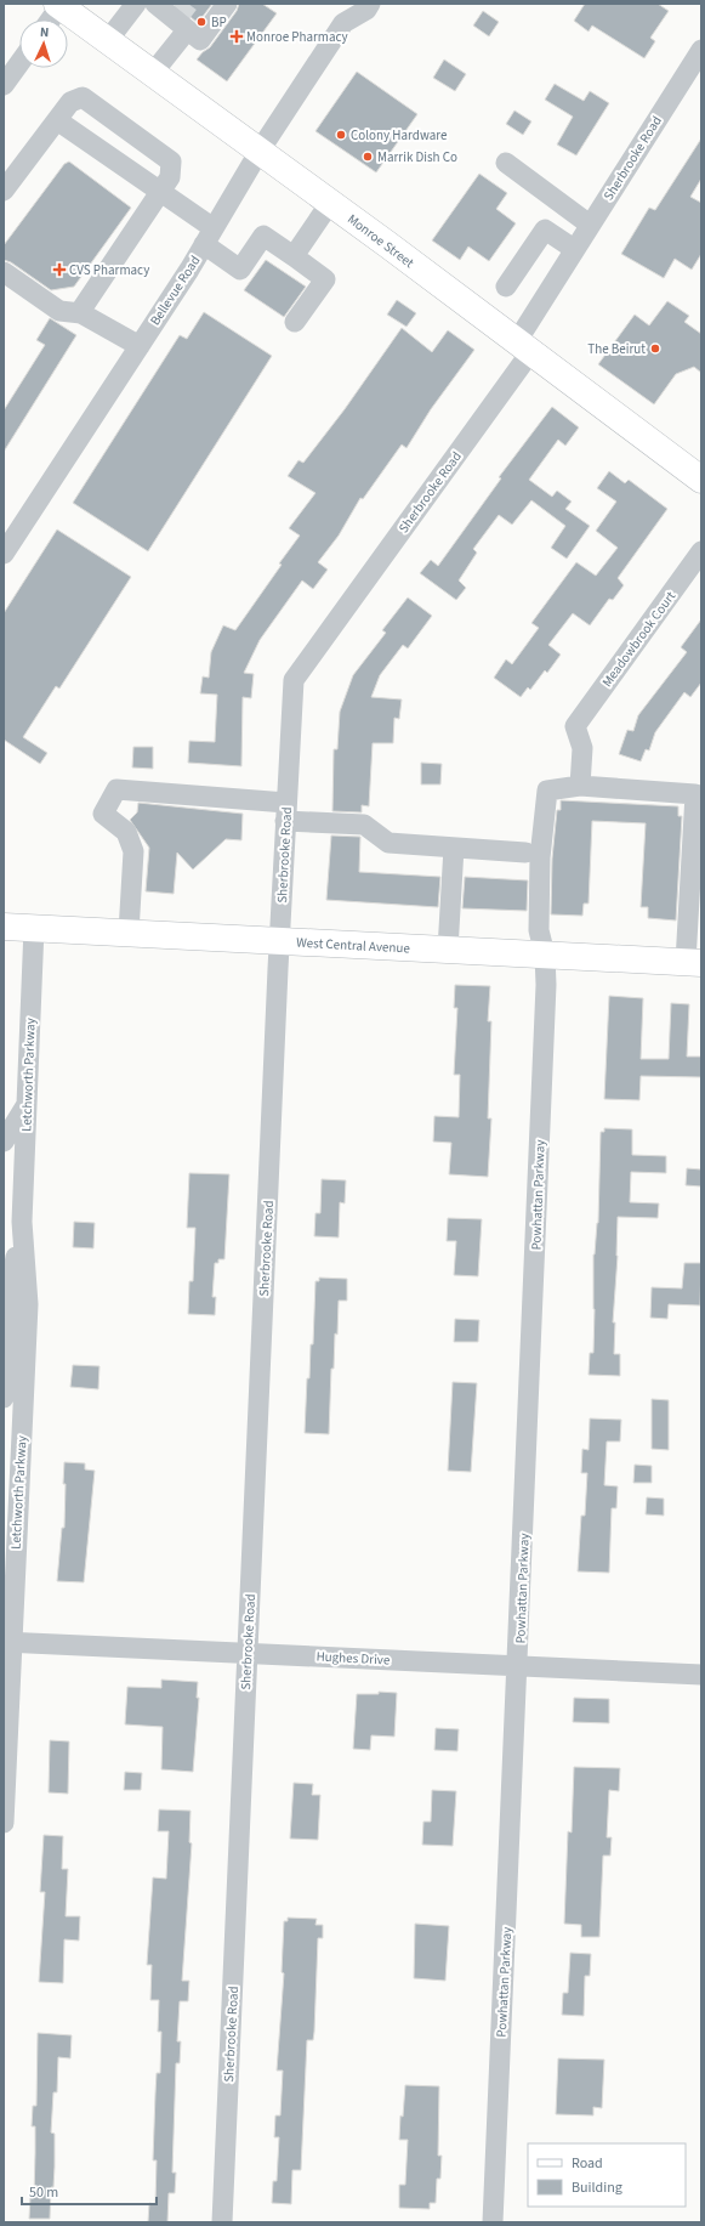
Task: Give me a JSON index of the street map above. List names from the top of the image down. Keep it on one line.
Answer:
{"streets":{"main road":["Monroe Street","West Central Avenue"],"street":["Sherbrooke Road","Bellevue Road","Meadowbrook Court","Letchworth Parkway","Powhattan Parkway","Hughes Drive"]},"crossings":[["Sherbrooke Road","Monroe Street"],["Sherbrooke Road","West Central Avenue"],["Sherbrooke Road","Hughes Drive"],["Monroe Street","Bellevue Road"],["Meadowbrook Court","Powhattan Parkway"],["West Central Avenue","Letchworth Parkway"],["West Central Avenue","Powhattan Parkway"],["Letchworth Parkway","Hughes Drive"],["Powhattan Parkway","Hughes Drive"]],"places":{"other":["BP","Colony Hardware","Marrik Dish Co","The Beirut"],"health":["Monroe Pharmacy","CVS Pharmacy"]},"legend":["Road","Building"],"scale_bar":"50 m","north":"top"}
